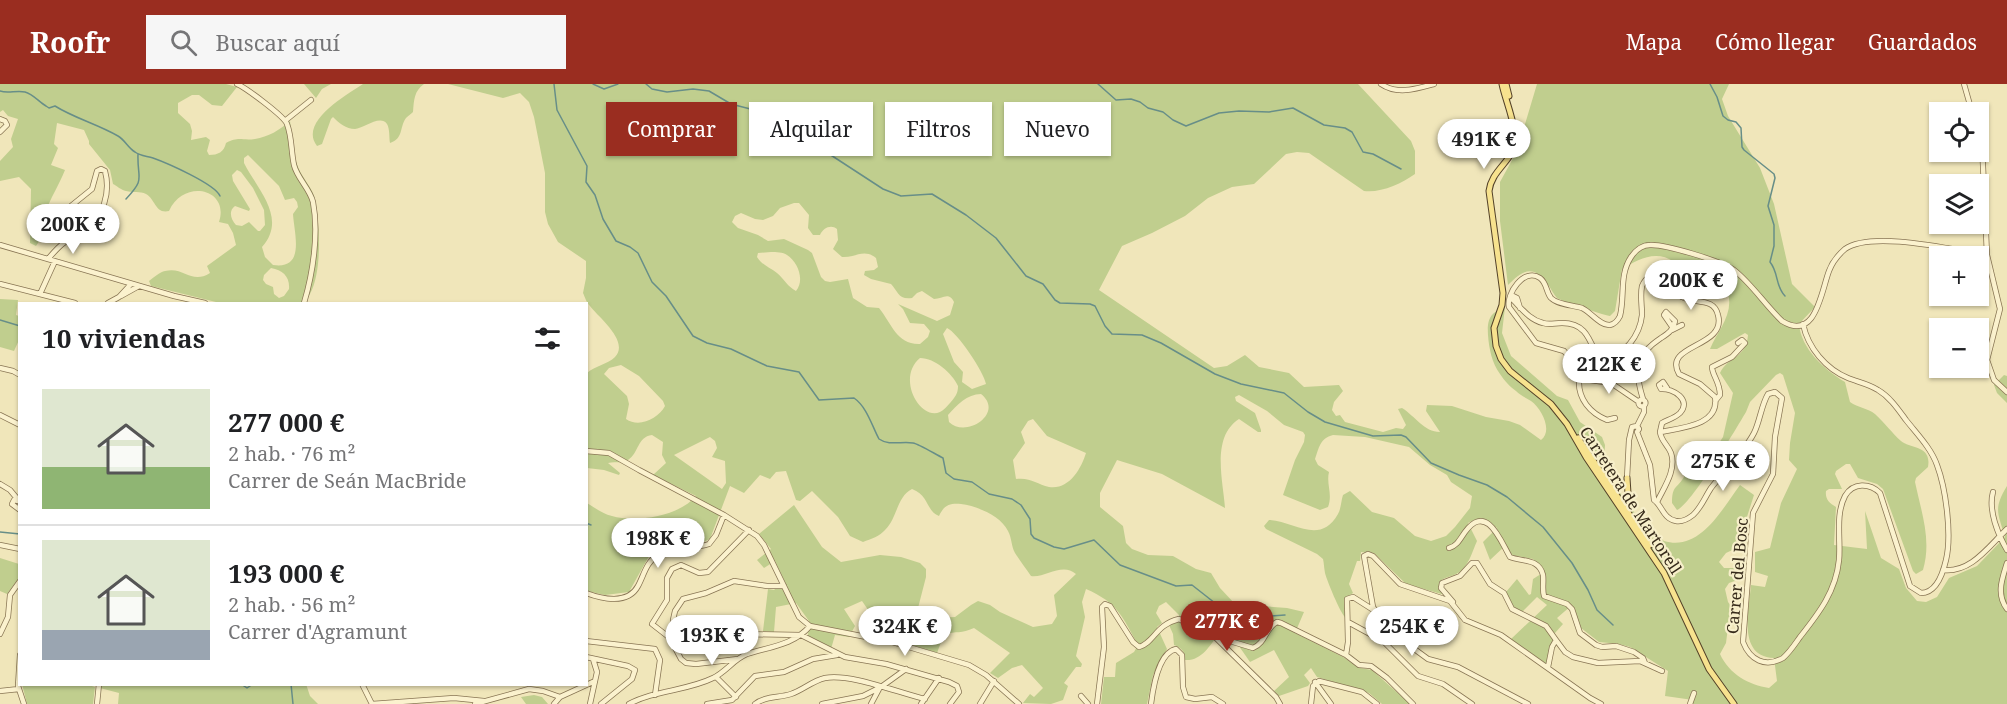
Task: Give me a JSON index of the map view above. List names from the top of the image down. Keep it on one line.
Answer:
{"streets":{"main road":["Carretera de Martorell"],"street":["Carrer del Bosc"]},"page":{"header":"Roofr","search":"Buscar aquí","nav":["Mapa","Cómo llegar","Guardados"],"map_buttons":["+","−"],"chip":["Comprar","Alquilar","Filtros","Nuevo"],"price":["491K €","200K €","200K €","212K €","275K €","198K €","277K €","324K €","254K €","193K €"],"heading":"10 viviendas","list":[{"name":"277 000 €","note":"2 hab. · 76 m² · Carrer de Seán MacBride"},{"name":"193 000 €","note":"2 hab. · 56 m² · Carrer d'Agramunt"}]}}
